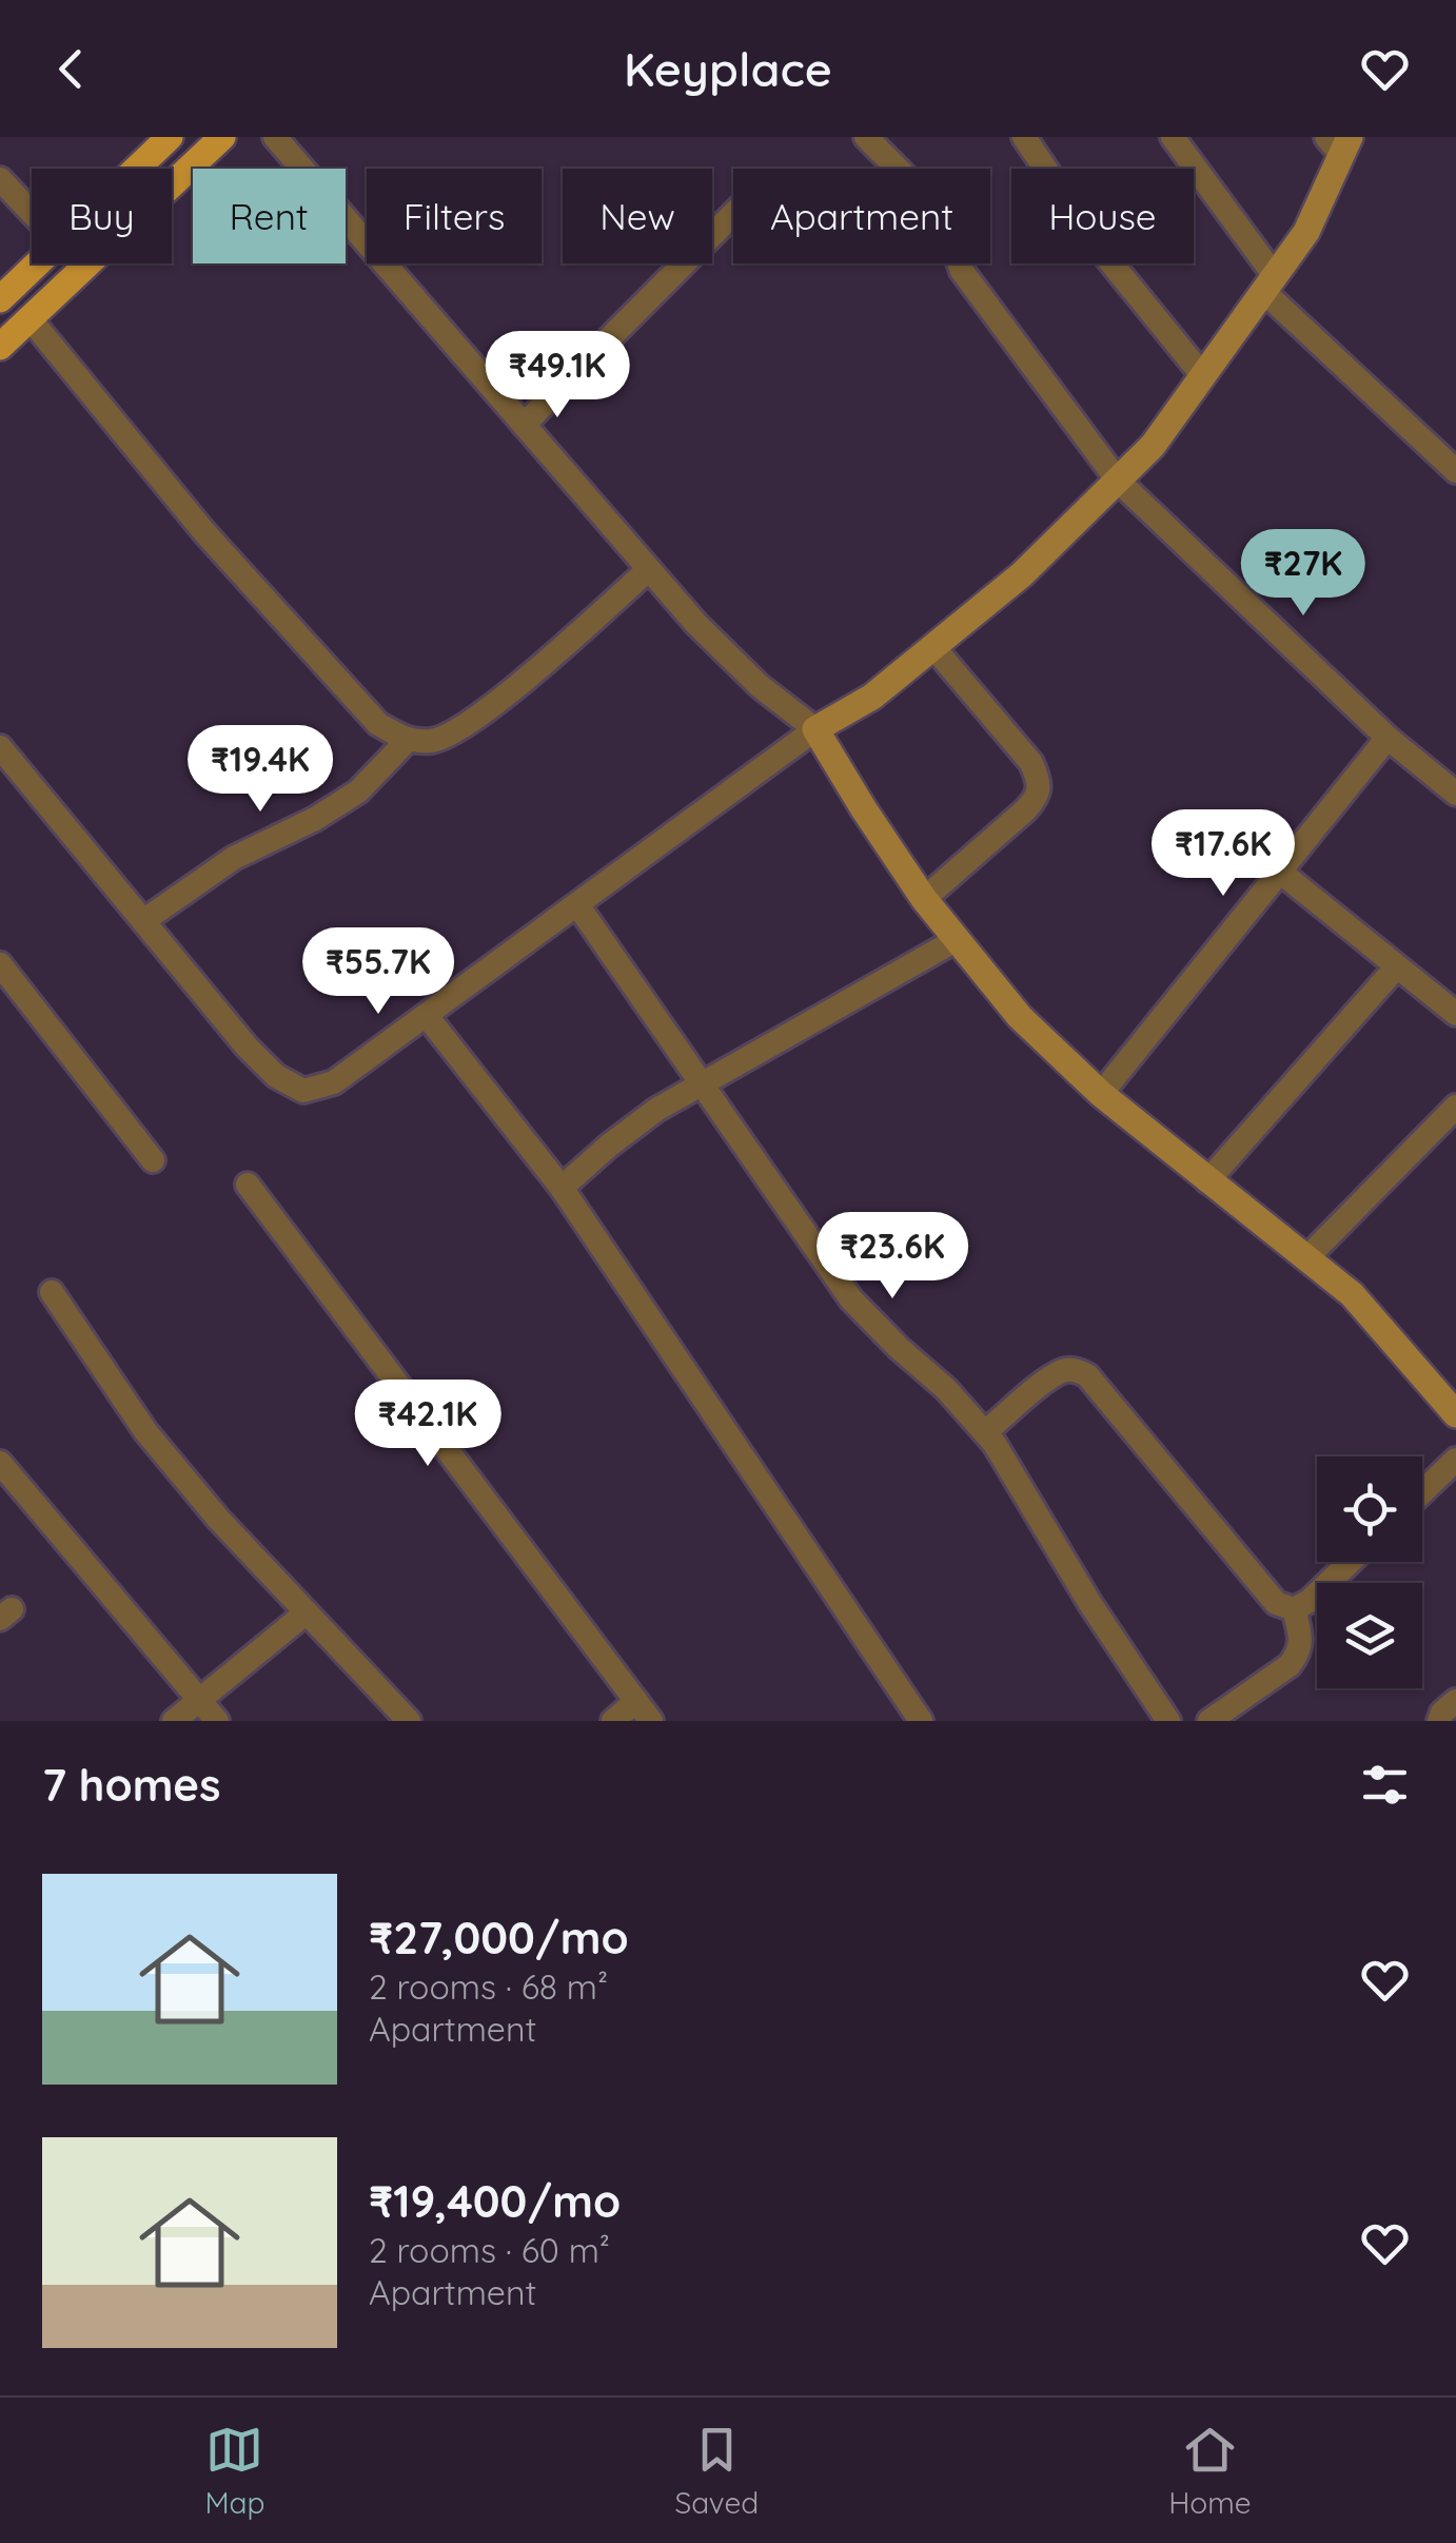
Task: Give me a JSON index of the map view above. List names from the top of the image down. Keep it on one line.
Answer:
{"page":{"header":"Keyplace","chip":["Buy","Rent","Filters","New","Apartment","House"],"price":["₹49.1K","₹27K","₹19.4K","₹17.6K","₹55.7K","₹23.6K","₹42.1K"],"heading":"7 homes","list":[{"name":"₹27,000/mo","note":"2 rooms · 68 m² · Apartment"},{"name":"₹19,400/mo","note":"2 rooms · 60 m² · Apartment"}],"tabs":["Map","Saved","Home"]}}
